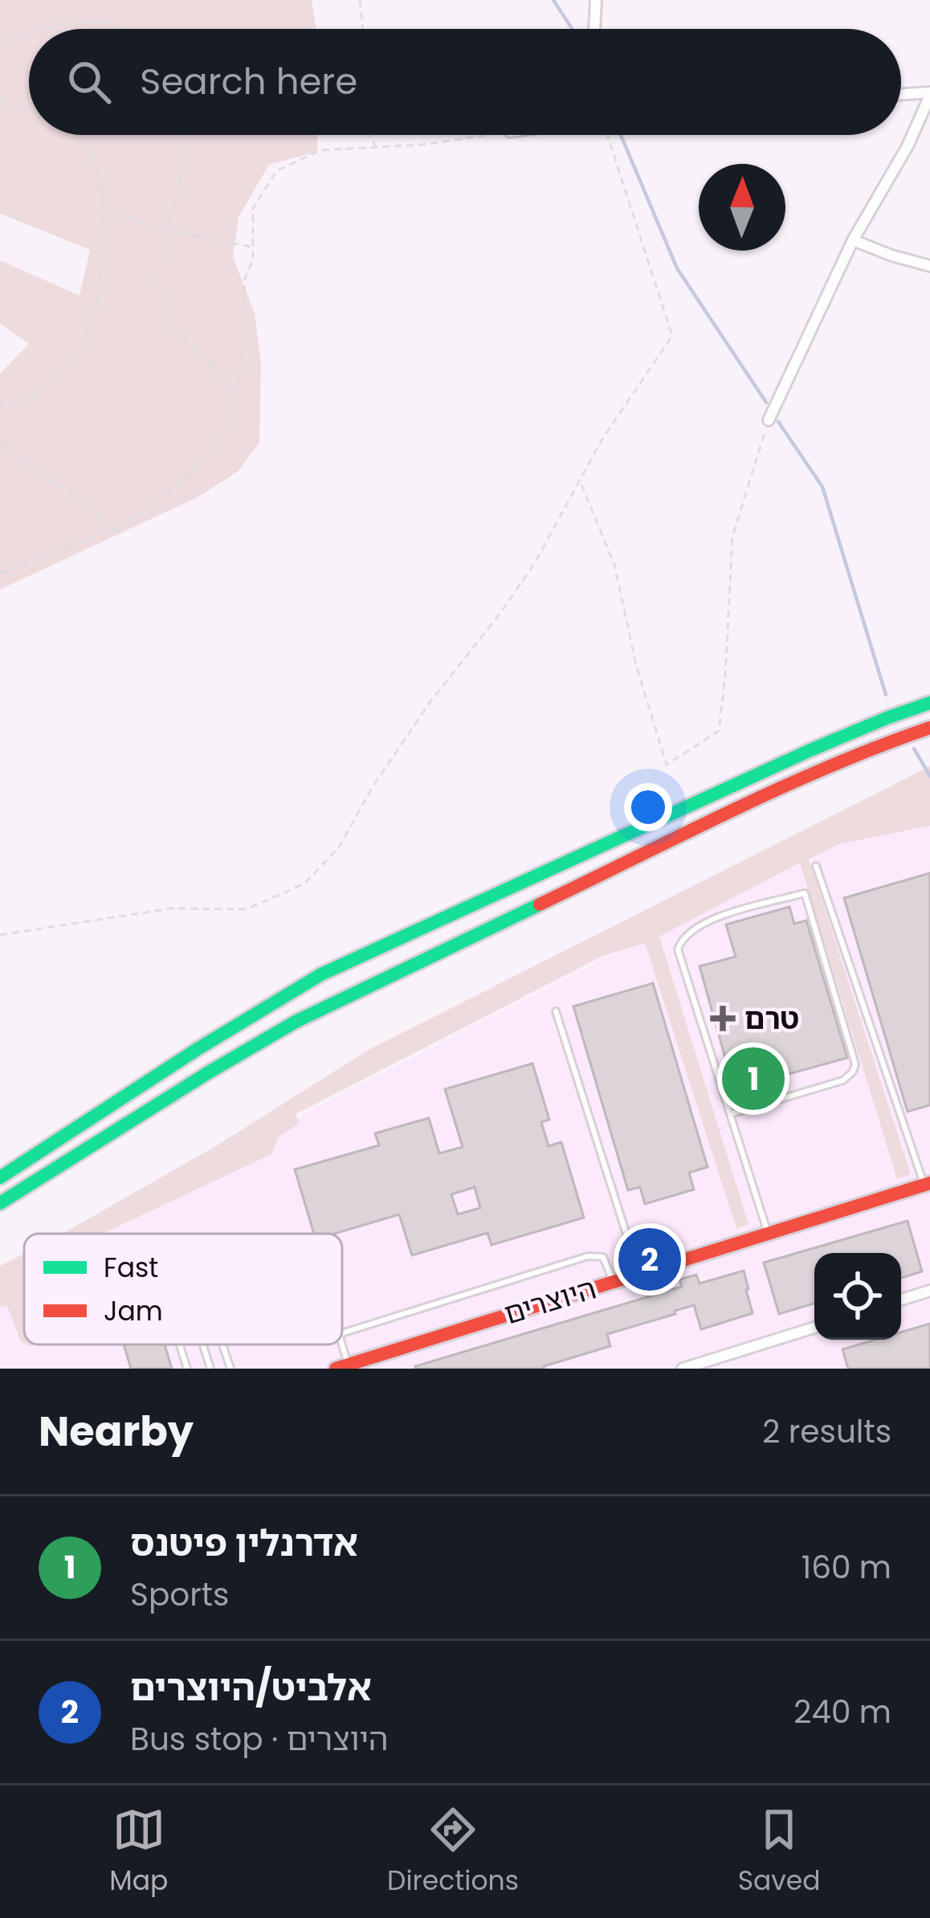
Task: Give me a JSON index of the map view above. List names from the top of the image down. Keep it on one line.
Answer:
{"streets":{"main road":["היוצרים"]},"places":{"health":["טרם"]},"legend":["Fast","Jam"],"north":"top","page":{"search":"Search here","pins":["1","2"],"heading":["Nearby","2 results"],"list":[{"mark":"1","name":"אדרנלין פיטנס","note":"Sports","value":"160 m"},{"mark":"2","name":"אלביט/היוצרים","note":"Bus stop · היוצרים","value":"240 m"}],"nav":["Map","Directions","Saved"]}}
